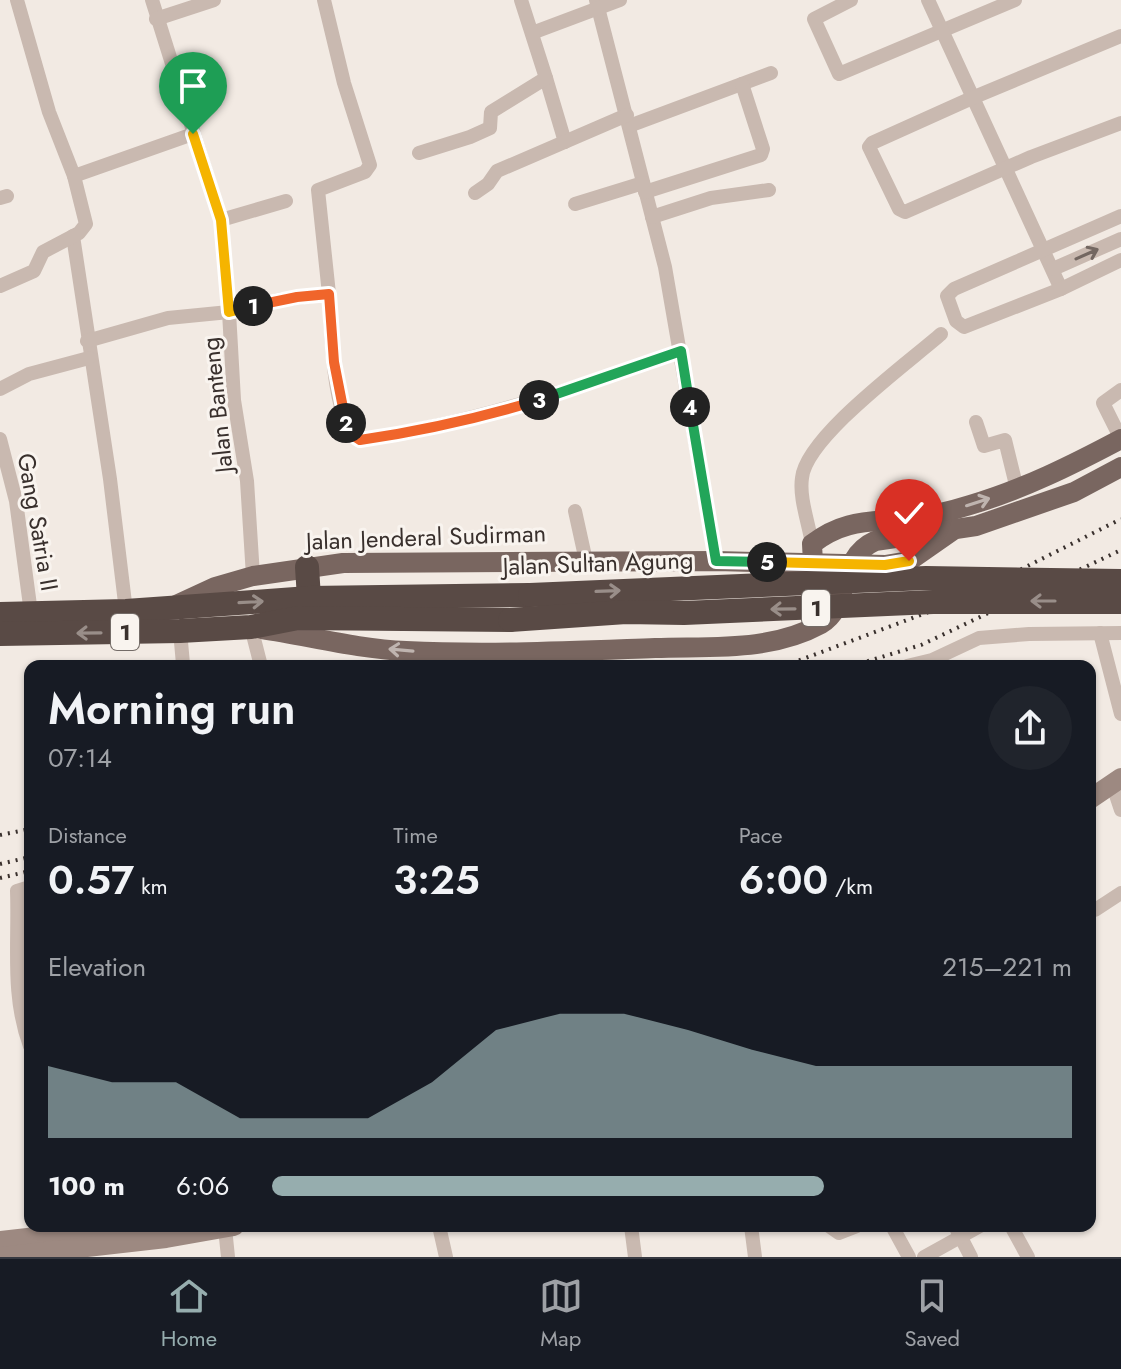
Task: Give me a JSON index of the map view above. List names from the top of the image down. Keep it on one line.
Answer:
{"streets":{"highway":["Jalan Jenderal Sudirman","Jalan Sultan Agung","1"],"street":["Jalan Banteng","Gang Satria II"]},"crossings":[["Jalan Banteng","Jalan Jenderal Sudirman"],["Gang Satria II","Jalan Jenderal Sudirman"],["Jalan Jenderal Sudirman","Jalan Sultan Agung"],["Jalan Sultan Agung","1"]],"page":{"pins":["1","3","4","2","5"],"heading":["Morning run","07:14"],"stats":[["Distance","0.57 km"],["Time","3:25"],["Pace","6:00 /km"]],"chart":["Elevation","215–221 m"],"list":[{"name":"100 m","note":"6:06"}],"tabs":["Home","Map","Saved"]}}
